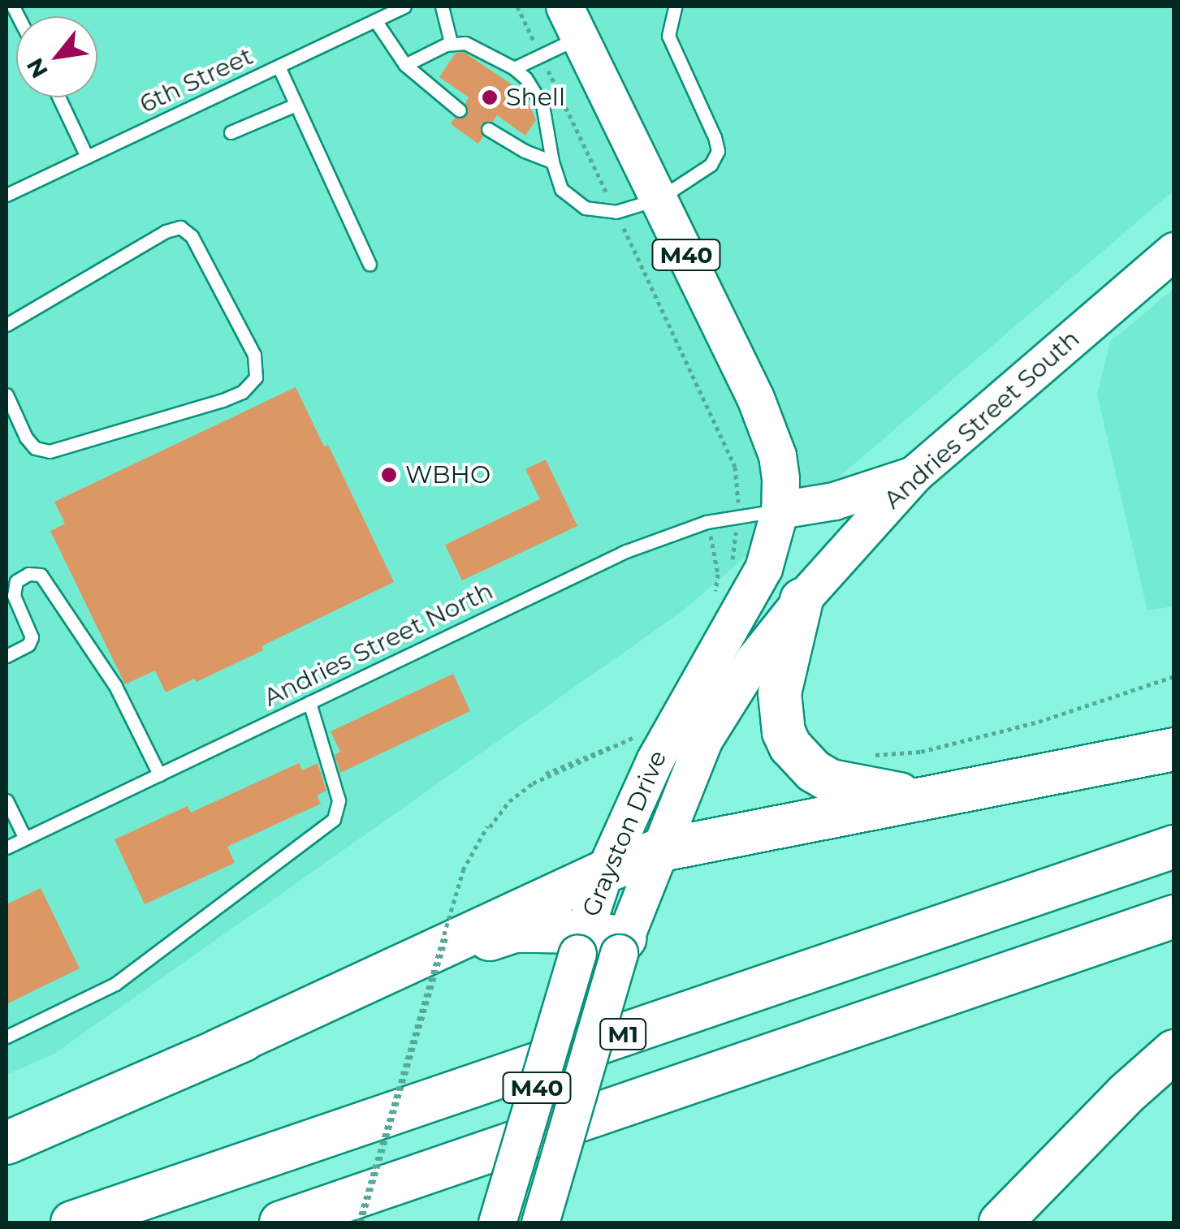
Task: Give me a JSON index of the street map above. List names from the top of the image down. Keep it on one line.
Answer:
{"streets":{"highway":["M1"],"main road":["M40","Andries Street South","Grayston Drive"],"lane":["6th Street","Andries Street North"]},"crossings":[["M40","Andries Street North"],["M40","Grayston Drive"],["Andries Street South","Grayston Drive"],["Andries Street North","Grayston Drive"]],"places":["Shell","WBHO"],"north":"bottom left"}
